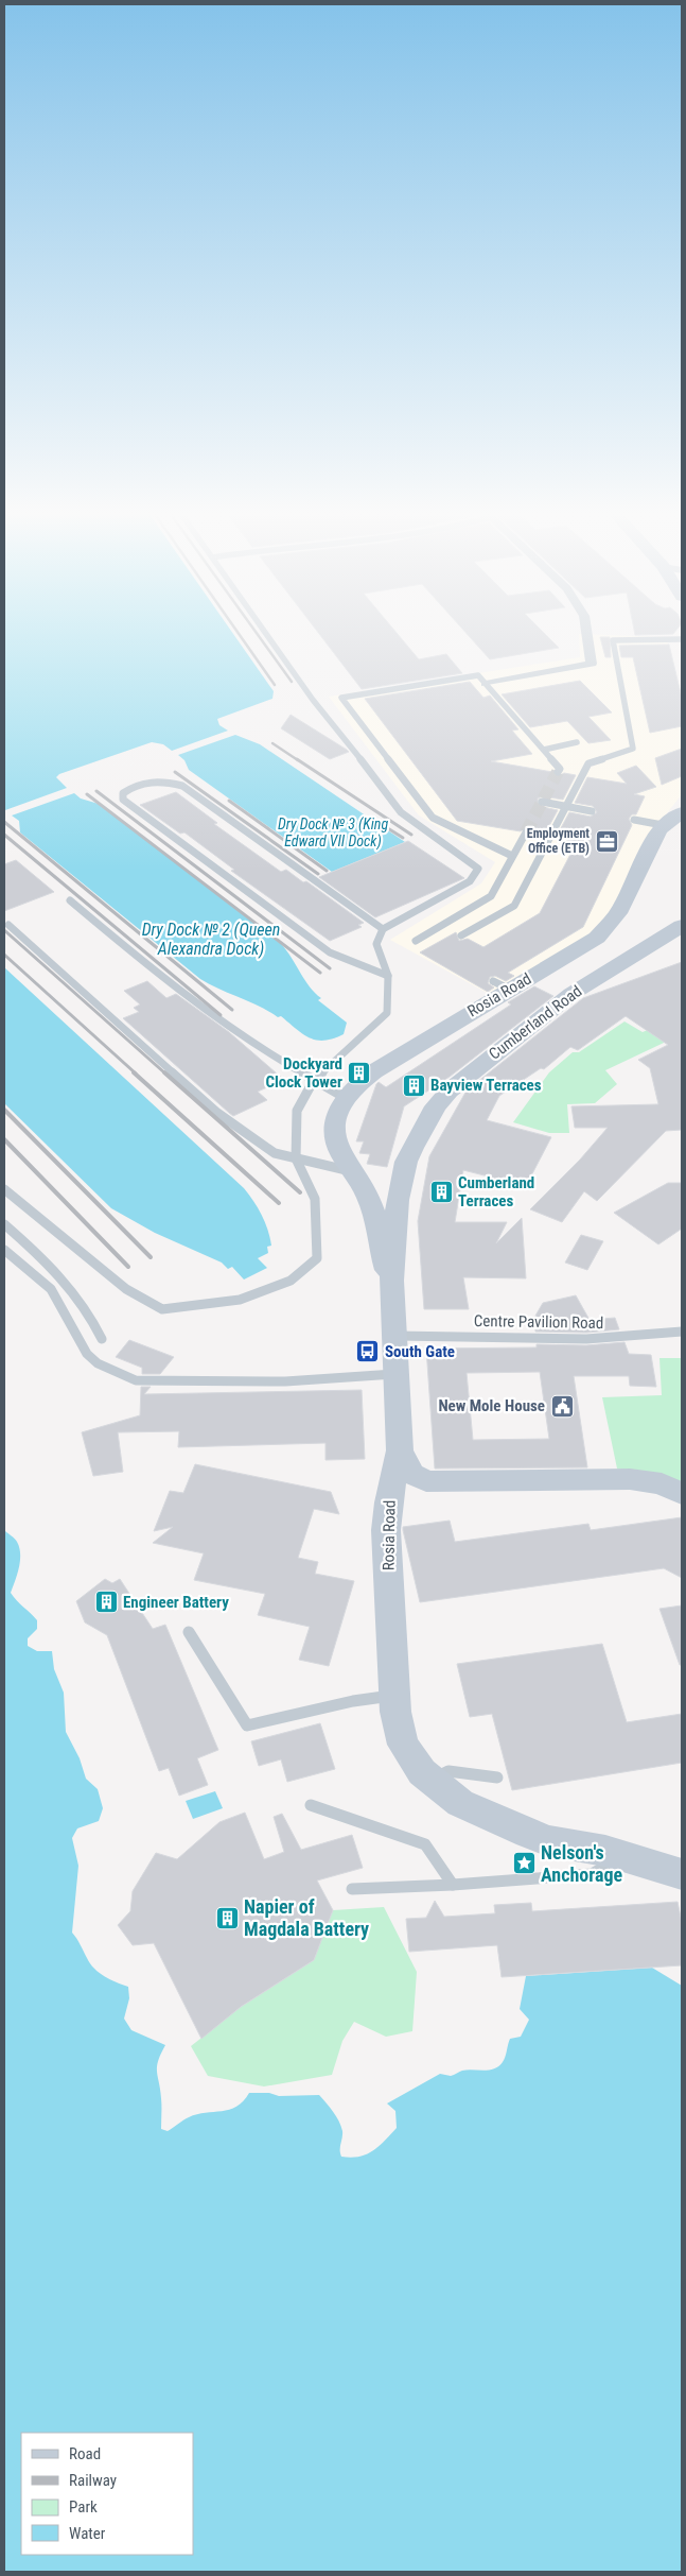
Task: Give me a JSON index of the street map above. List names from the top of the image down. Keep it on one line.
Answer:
{"streets":{"main road":["Rosia Road","Cumberland Road"],"lane":["Centre Pavilion Road"]},"crossings":[["Rosia Road","Cumberland Road"],["Rosia Road","Centre Pavilion Road"]],"water":["Dry Dock № 3 (King Edward VII Dock)","Dry Dock № 2 (Queen Alexandra Dock)"],"places":{"office":["Employment Office (ETB)"],"building":["Dockyard Clock Tower","Bayview Terraces","Cumberland Terraces","Engineer Battery","Napier of Magdala Battery"],"bus stop":["South Gate"],"public building":["New Mole House"],"place":["Nelson's Anchorage"]},"legend":["Road","Railway","Park","Water"]}
